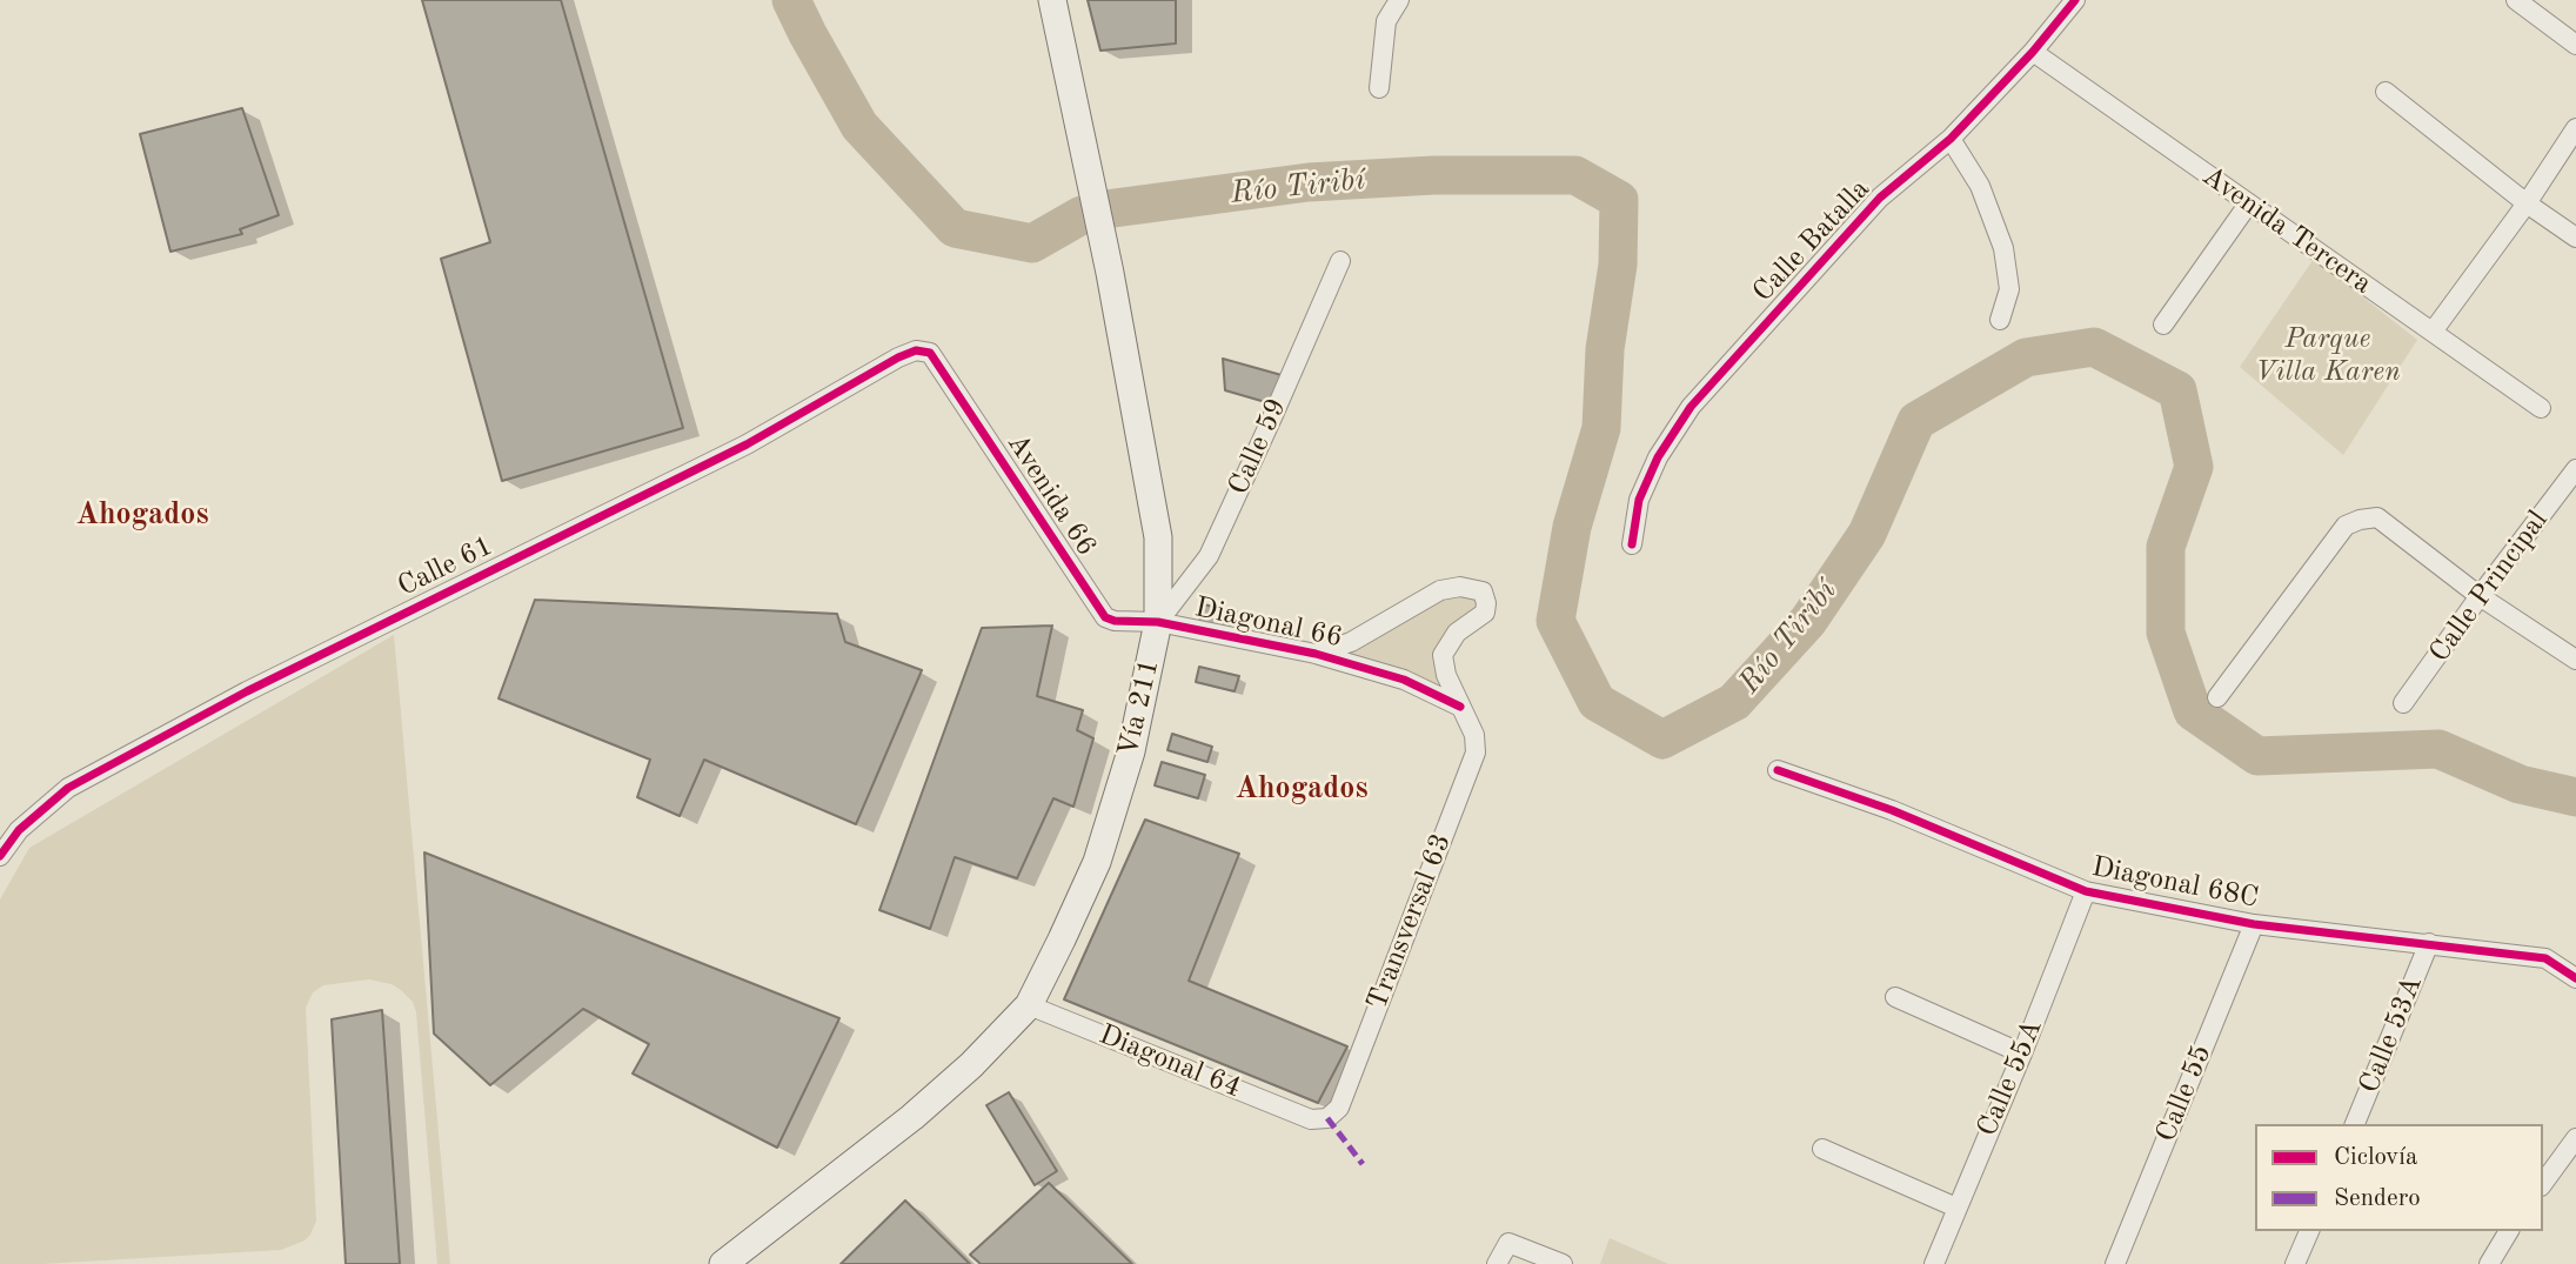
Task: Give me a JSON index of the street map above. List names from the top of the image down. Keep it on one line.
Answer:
{"streets":{"main road":["Vía 211"],"street":["Avenida Tercera","Calle Batalla","Calle 59","Avenida 66","Calle 61","Calle Principal","Diagonal 66","Diagonal 68C","Transversal 63","Calle 53A","Diagonal 64","Calle 55A","Calle 55"]},"crossings":[["Avenida Tercera","Calle Batalla"],["Calle 59","Avenida 66"],["Calle 59","Diagonal 66"],["Calle 59","Vía 211"],["Avenida 66","Calle 61"],["Avenida 66","Diagonal 66"],["Avenida 66","Vía 211"],["Diagonal 66","Vía 211"],["Diagonal 66","Transversal 63"],["Vía 211","Diagonal 64"],["Diagonal 68C","Calle 53A"],["Diagonal 68C","Calle 55A"],["Diagonal 68C","Calle 55"],["Transversal 63","Diagonal 64"]],"districts":["Ahogados","Ahogados"],"water":["Río Tiribí"],"parks":["Parque Villa Karen"],"legend":["Ciclovía","Sendero"]}
